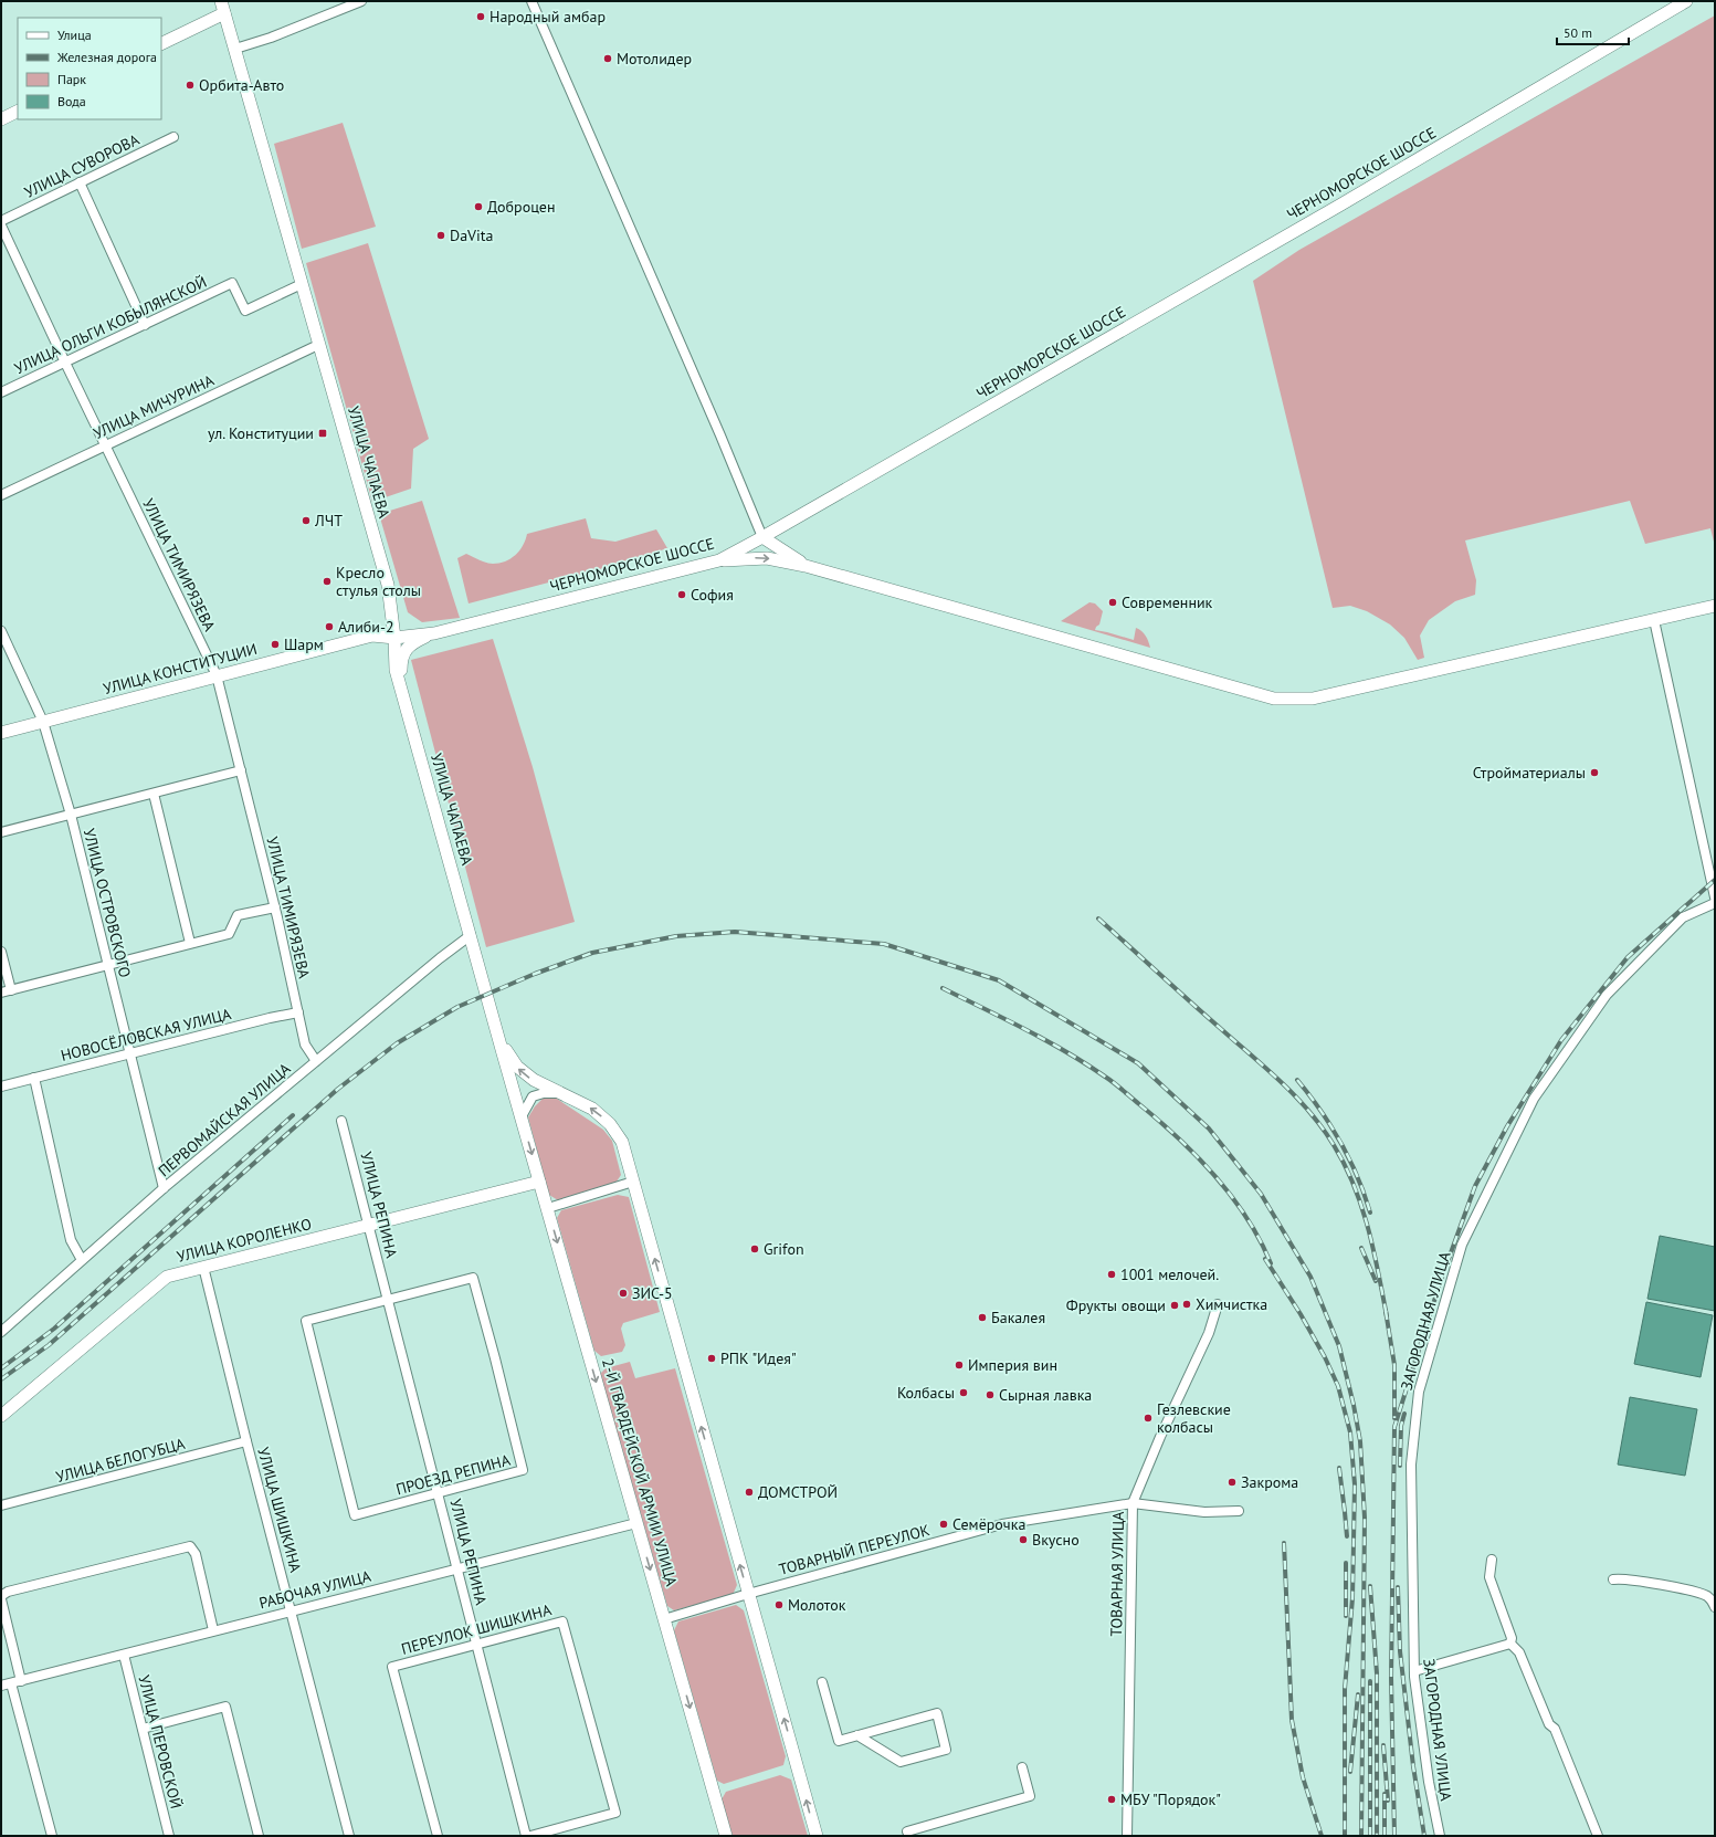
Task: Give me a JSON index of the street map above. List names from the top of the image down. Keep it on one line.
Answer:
{"streets":{"main road":["ЧЕРНОМОРСКОЕ ШОССЕ","УЛИЦА ЧАПАЕВА","УЛИЦА КОНСТИТУЦИИ","УЛИЦА КОРОЛЕНКО","2-Й ГВАРДЕЙСКОЙ АРМИИ УЛИЦА"],"street":["УЛИЦА СУВОРОВА","УЛИЦА ОЛЬГИ КОБЫЛЯНСКОЙ","УЛИЦА МИЧУРИНА","УЛИЦА ТИМИРЯЗЕВА","УЛИЦА ОСТРОВСКОГО","НОВОСЁЛОВСКАЯ УЛИЦА","ПЕРВОМАЙСКАЯ УЛИЦА","УЛИЦА РЕПИНА","ЗАГОРОДНАЯ УЛИЦА","УЛИЦА БЕЛОГУБЦА","ПРОЕЗД РЕПИНА","УЛИЦА ШИШКИНА","ТОВАРНЫЙ ПЕРЕУЛОК","ТОВАРНАЯ УЛИЦА","РАБОЧАЯ УЛИЦА","ПЕРЕУЛОК ШИШКИНА","УЛИЦА ПЕРОВСКОЙ"]},"crossings":[["ЧЕРНОМОРСКОЕ ШОССЕ","УЛИЦА ЧАПАЕВА"],["ЧЕРНОМОРСКОЕ ШОССЕ","УЛИЦА КОНСТИТУЦИИ"],["УЛИЦА ОЛЬГИ КОБЫЛЯНСКОЙ","УЛИЦА ЧАПАЕВА"],["УЛИЦА ОЛЬГИ КОБЫЛЯНСКОЙ","УЛИЦА ТИМИРЯЗЕВА"],["УЛИЦА МИЧУРИНА","УЛИЦА ЧАПАЕВА"],["УЛИЦА МИЧУРИНА","УЛИЦА ТИМИРЯЗЕВА"],["УЛИЦА ЧАПАЕВА","УЛИЦА КОНСТИТУЦИИ"],["УЛИЦА ЧАПАЕВА","ПЕРВОМАЙСКАЯ УЛИЦА"],["УЛИЦА ЧАПАЕВА","2-Й ГВАРДЕЙСКОЙ АРМИИ УЛИЦА"],["УЛИЦА ТИМИРЯЗЕВА","УЛИЦА КОНСТИТУЦИИ"],["УЛИЦА ТИМИРЯЗЕВА","НОВОСЁЛОВСКАЯ УЛИЦА"],["УЛИЦА ТИМИРЯЗЕВА","ПЕРВОМАЙСКАЯ УЛИЦА"],["УЛИЦА КОНСТИТУЦИИ","УЛИЦА ОСТРОВСКОГО"],["УЛИЦА ОСТРОВСКОГО","НОВОСЁЛОВСКАЯ УЛИЦА"],["УЛИЦА ОСТРОВСКОГО","ПЕРВОМАЙСКАЯ УЛИЦА"],["УЛИЦА РЕПИНА","УЛИЦА КОРОЛЕНКО"],["УЛИЦА РЕПИНА","ПРОЕЗД РЕПИНА"],["УЛИЦА РЕПИНА","РАБОЧАЯ УЛИЦА"],["УЛИЦА РЕПИНА","ПЕРЕУЛОК ШИШКИНА"],["УЛИЦА КОРОЛЕНКО","2-Й ГВАРДЕЙСКОЙ АРМИИ УЛИЦА"],["УЛИЦА КОРОЛЕНКО","УЛИЦА ШИШКИНА"],["УЛИЦА БЕЛОГУБЦА","УЛИЦА ШИШКИНА"],["2-Й ГВАРДЕЙСКОЙ АРМИИ УЛИЦА","ТОВАРНЫЙ ПЕРЕУЛОК"],["2-Й ГВАРДЕЙСКОЙ АРМИИ УЛИЦА","РАБОЧАЯ УЛИЦА"],["УЛИЦА ШИШКИНА","РАБОЧАЯ УЛИЦА"],["ТОВАРНЫЙ ПЕРЕУЛОК","ТОВАРНАЯ УЛИЦА"],["РАБОЧАЯ УЛИЦА","УЛИЦА ПЕРОВСКОЙ"]],"places":{"other":["Народный амбар","Мотолидер","Орбита-Авто","Доброцен","DaVita","ЛЧТ","Кресло стулья столы","София","Современник","Алиби-2","Шарм","Стройматериалы","Grifon","1001 мелочей.","ЗИС-5","Химчистка","Фрукты овощи","Бакалея","РПК \"Идея\"","Империя вин","Колбасы","Сырная лавка","Гезлевские колбасы","Закрома","ДОМСТРОЙ","Семёрочка","Вкусно","Молоток","МБУ \"Порядок\""],"transit":["ул. Конституции"]},"legend":["Улица","Железная дорога","Парк","Вода"],"scale_bar":"50 m"}
